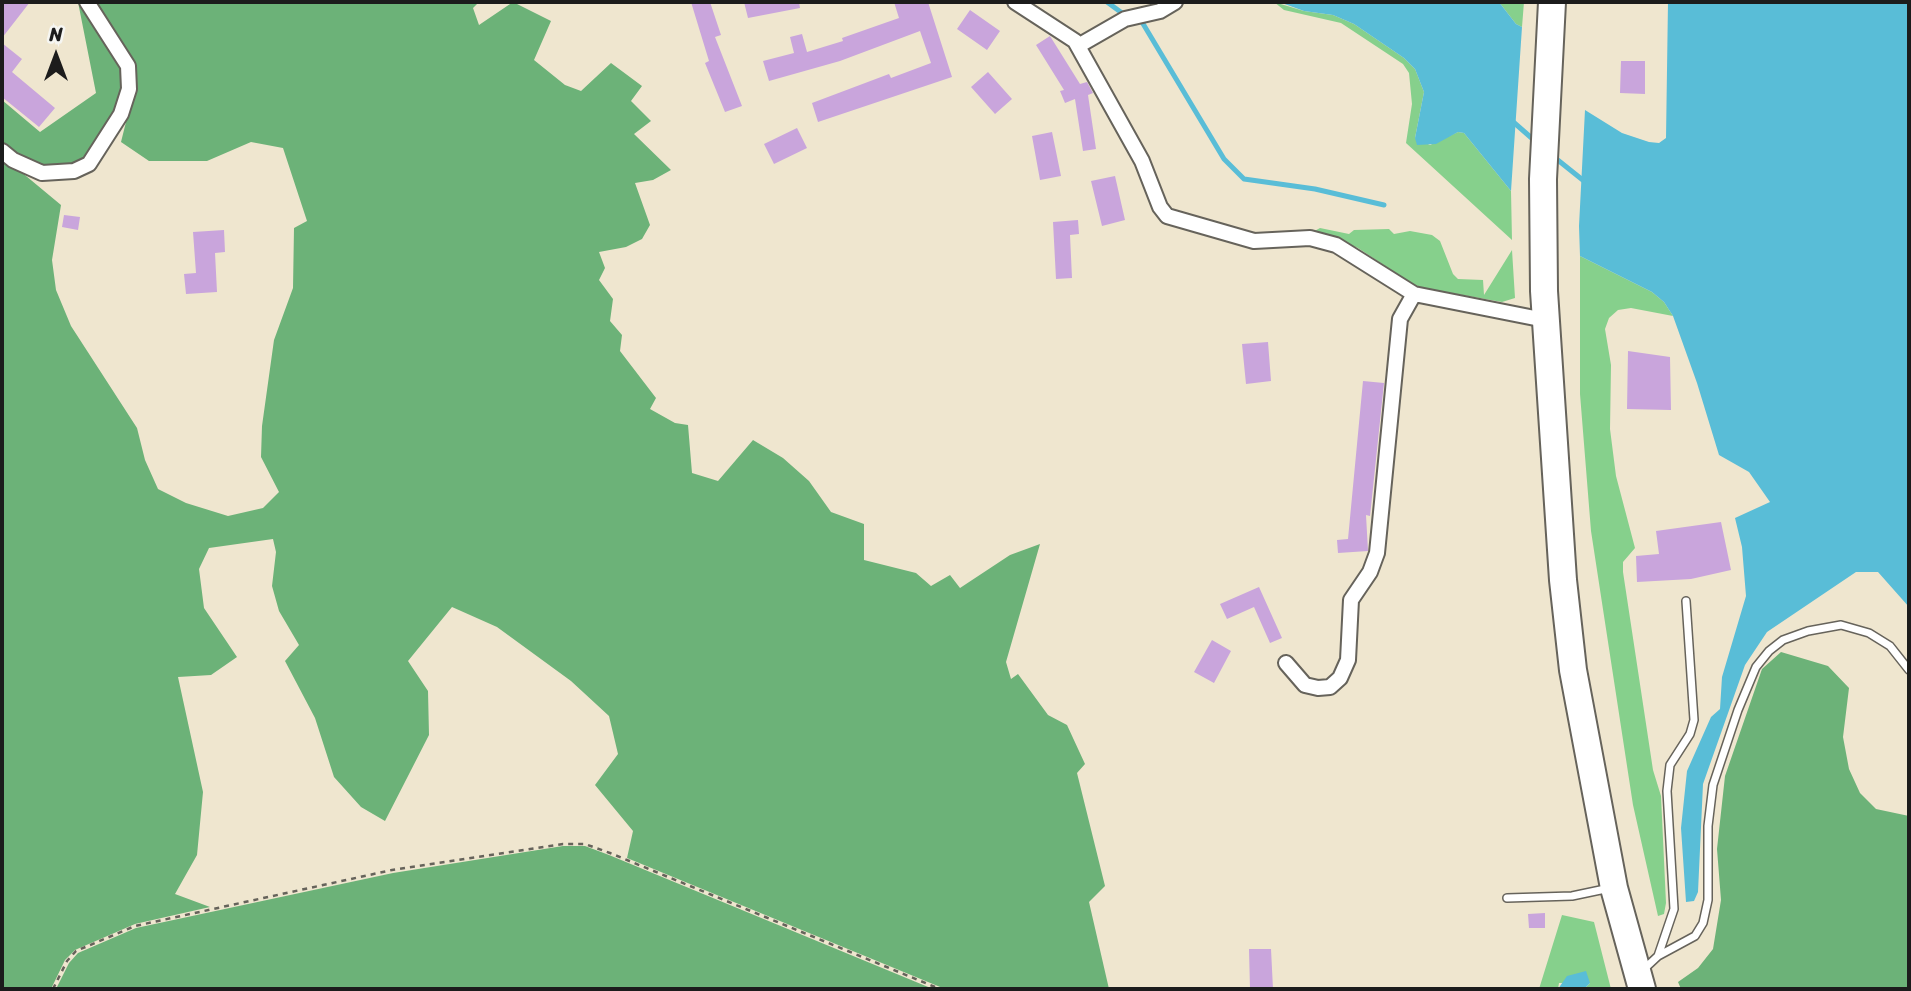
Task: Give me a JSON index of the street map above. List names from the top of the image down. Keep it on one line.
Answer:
{"north":"top"}
